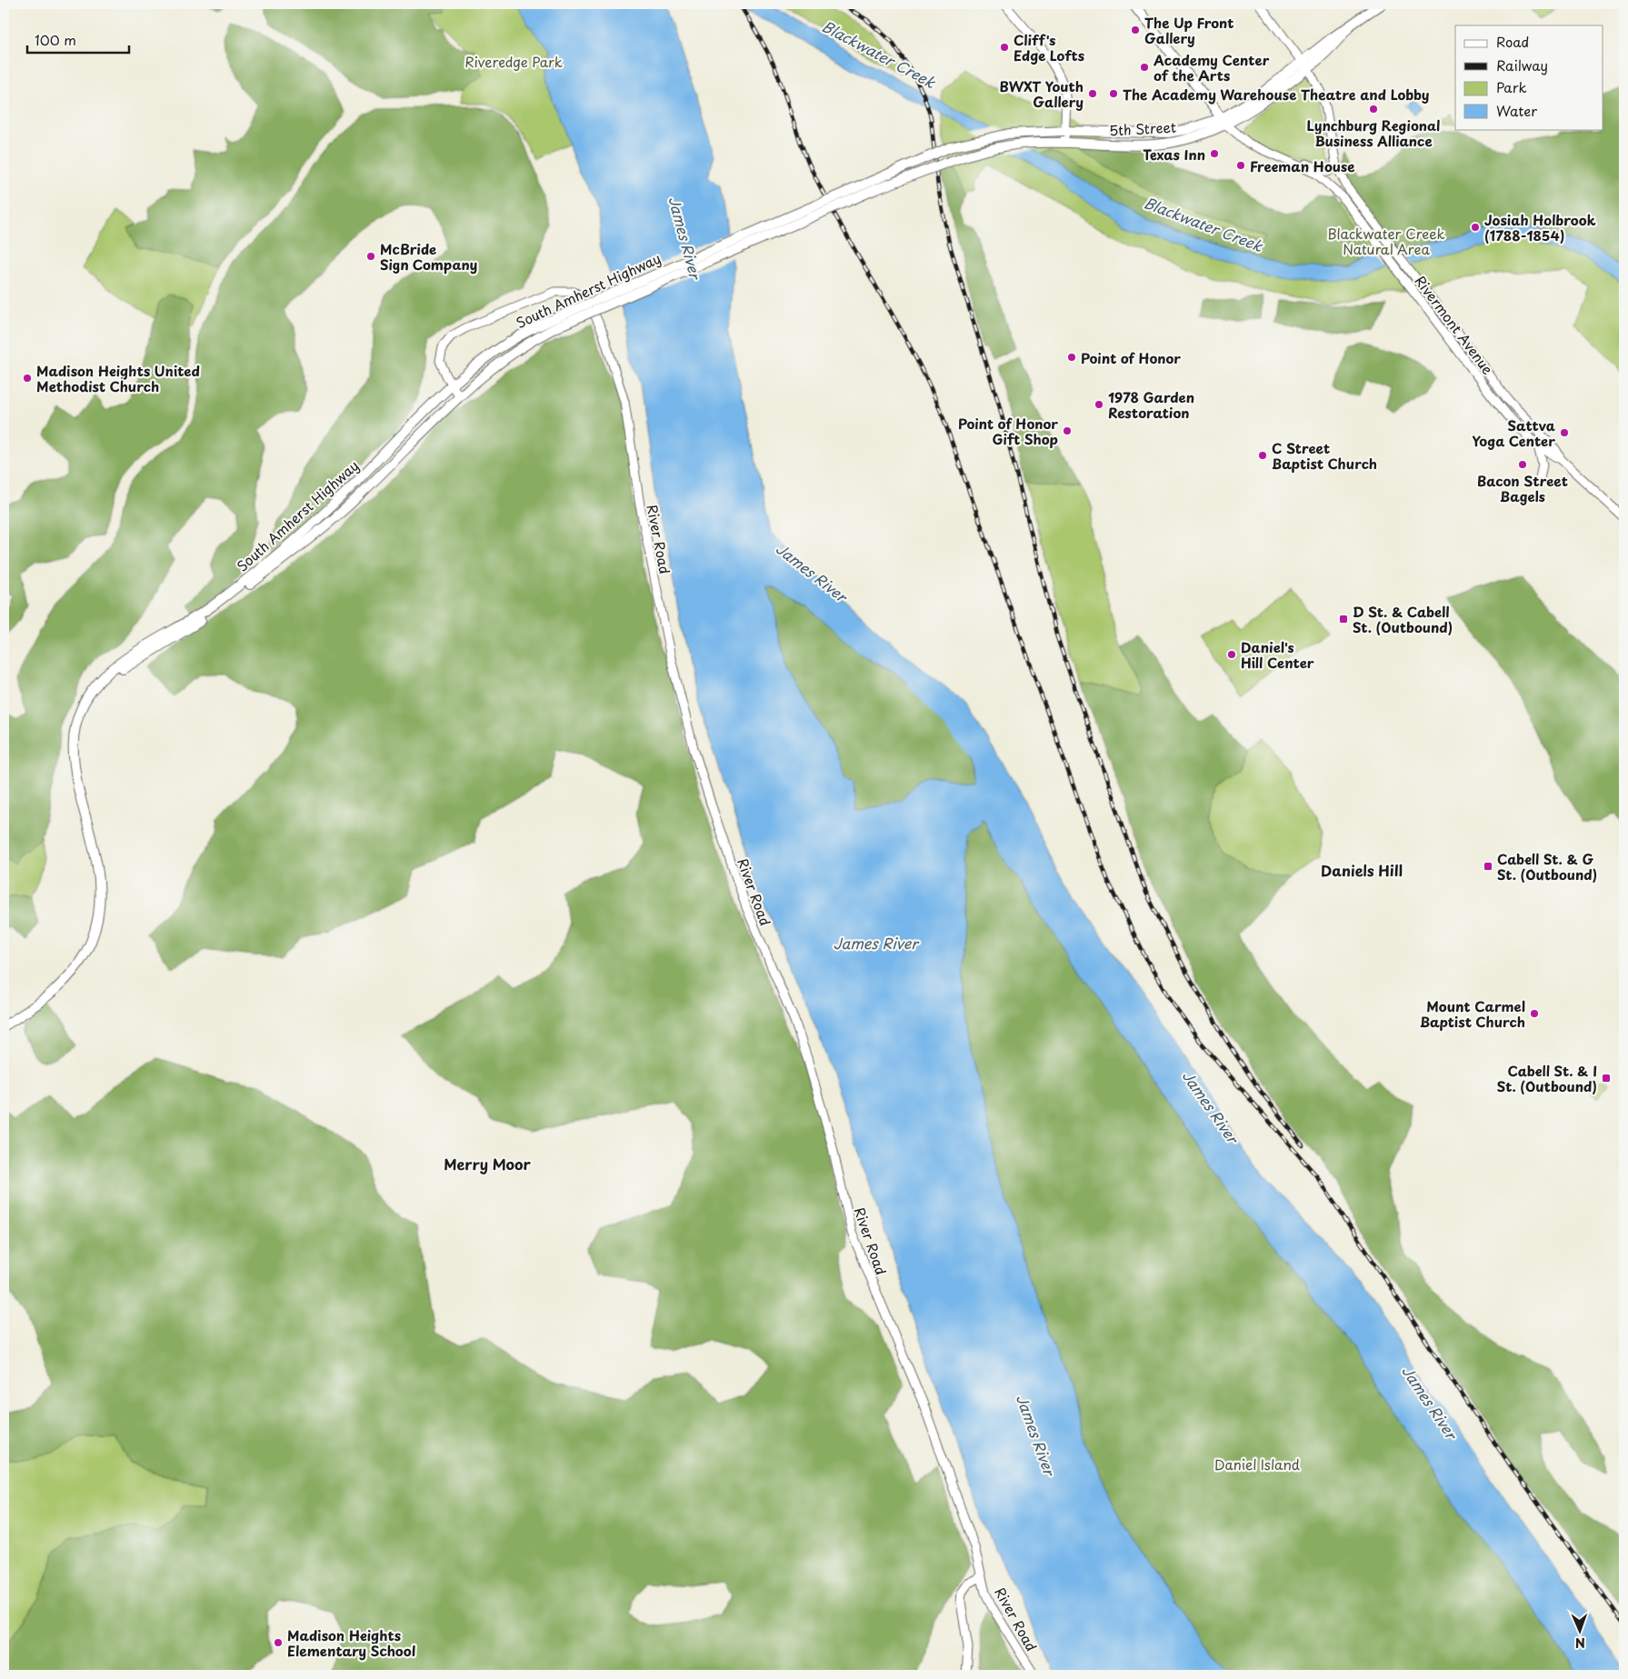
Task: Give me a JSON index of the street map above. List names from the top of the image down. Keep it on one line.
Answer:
{"streets":{"main road":["5th Street","South Amherst Highway"],"street":["Rivermont Avenue","River Road"]},"crossings":[["5th Street","South Amherst Highway"],["5th Street","Rivermont Avenue"],["South Amherst Highway","River Road"]],"districts":["Daniels Hill","Merry Moor"],"water":["Blackwater Creek","James River"],"parks":["Riveredge Park","Blackwater Creek Natural Area","Daniel Island"],"places":{"other":["The Up Front Gallery","Cliff's Edge Lofts","Academy Center of the Arts","BWXT Youth Gallery","The Academy Warehouse Theatre and Lobby","Lynchburg Regional Business Alliance","Texas Inn","Freeman House","Josiah Holbrook (1788-1854)","McBride Sign Company","Point of Honor","Madison Heights United Methodist Church","1978 Garden Restoration","Point of Honor Gift Shop","Sattva Yoga Center","C Street Baptist Church","Bacon Street Bagels","Daniel's Hill Center","Mount Carmel Baptist Church","Madison Heights Elementary School"],"transit":["D St. & Cabell St. (Outbound)","Cabell St. & G St. (Outbound)","Cabell St. & I St. (Outbound)"]},"legend":["Road","Railway","Park","Water"],"scale_bar":"100 m","north":"bottom"}
